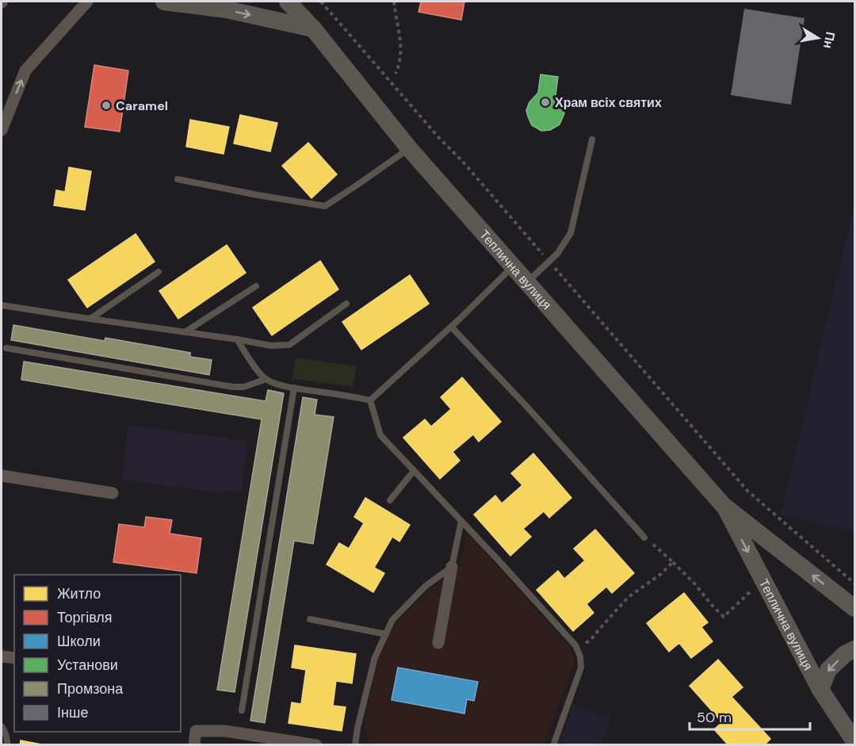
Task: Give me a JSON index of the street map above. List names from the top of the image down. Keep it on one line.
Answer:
{"streets":{"main road":["Теплична вулиця"]},"places":["Храм всіх святих","Caramel"],"legend":["Житло","Торгівля","Школи","Установи","Промзона","Інше"],"scale_bar":"50 m","north":"right"}
